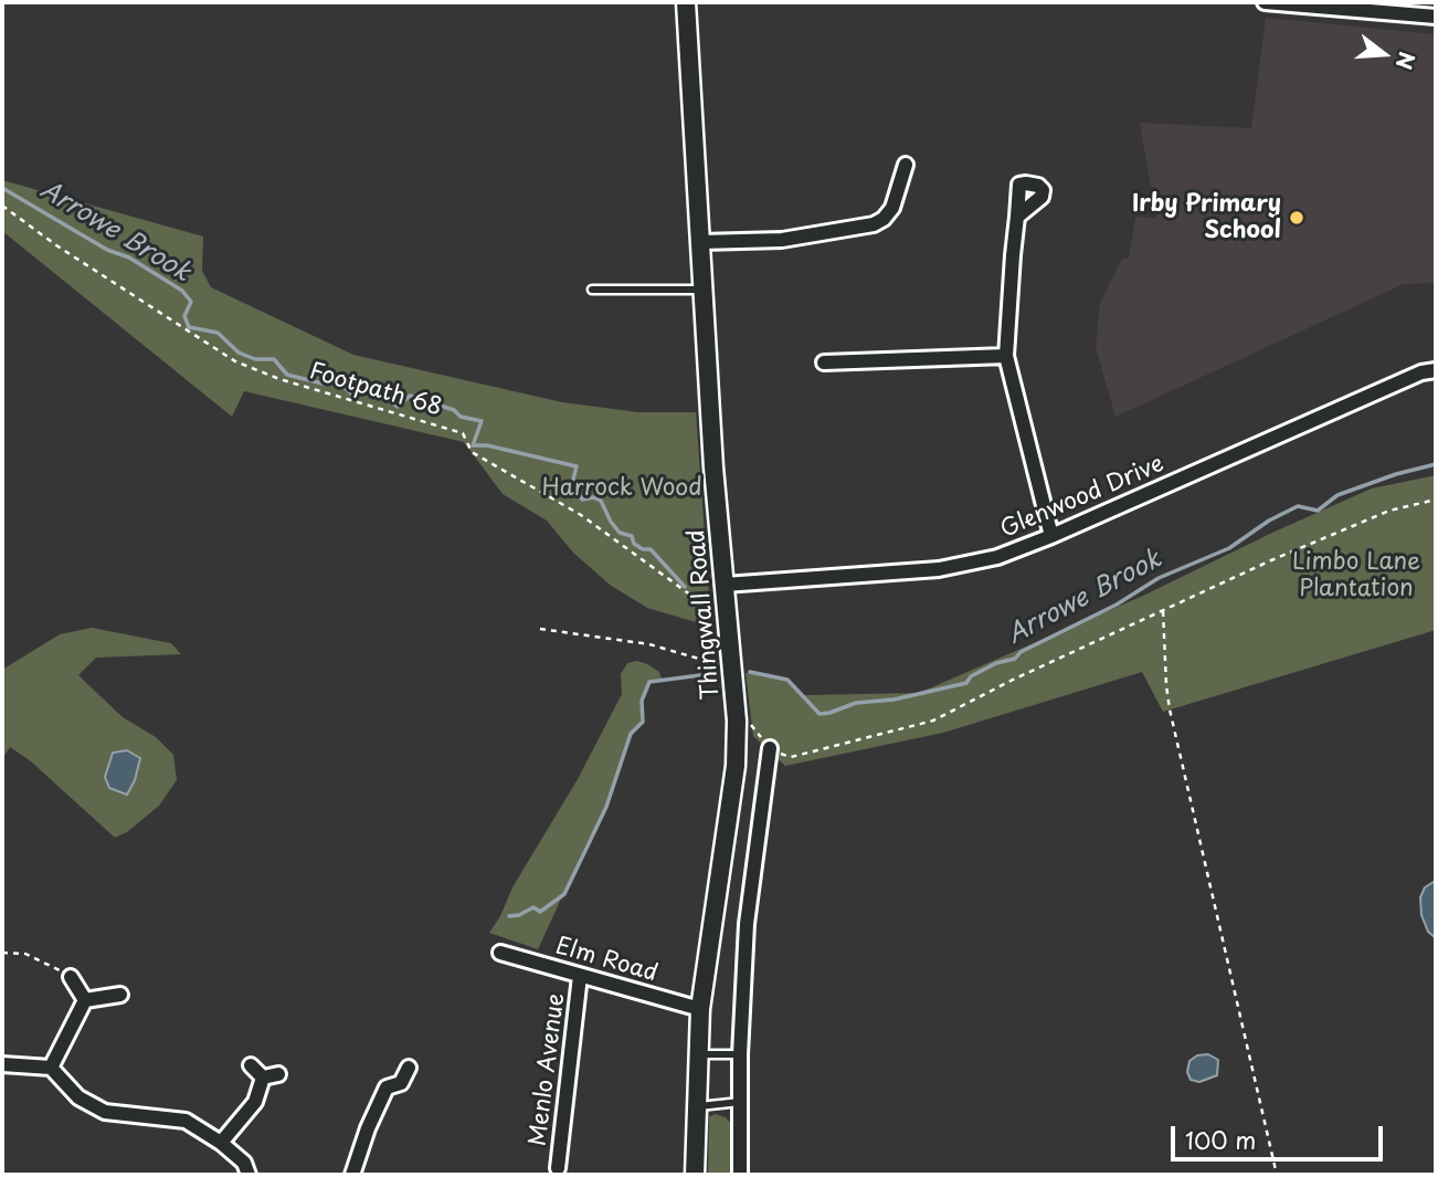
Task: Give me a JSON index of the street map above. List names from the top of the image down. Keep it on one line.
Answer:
{"streets":{"street":["Glenwood Drive","Thingwall Road","Elm Road","Menlo Avenue"],"path":["Footpath 68"]},"crossings":[["Footpath 68","Thingwall Road"],["Glenwood Drive","Thingwall Road"],["Thingwall Road","Elm Road"],["Elm Road","Menlo Avenue"]],"water":["Arrowe Brook"],"parks":["Harrock Wood","Limbo Lane Plantation"],"places":["Irby Primary School"],"scale_bar":"100 m","north":"right"}
